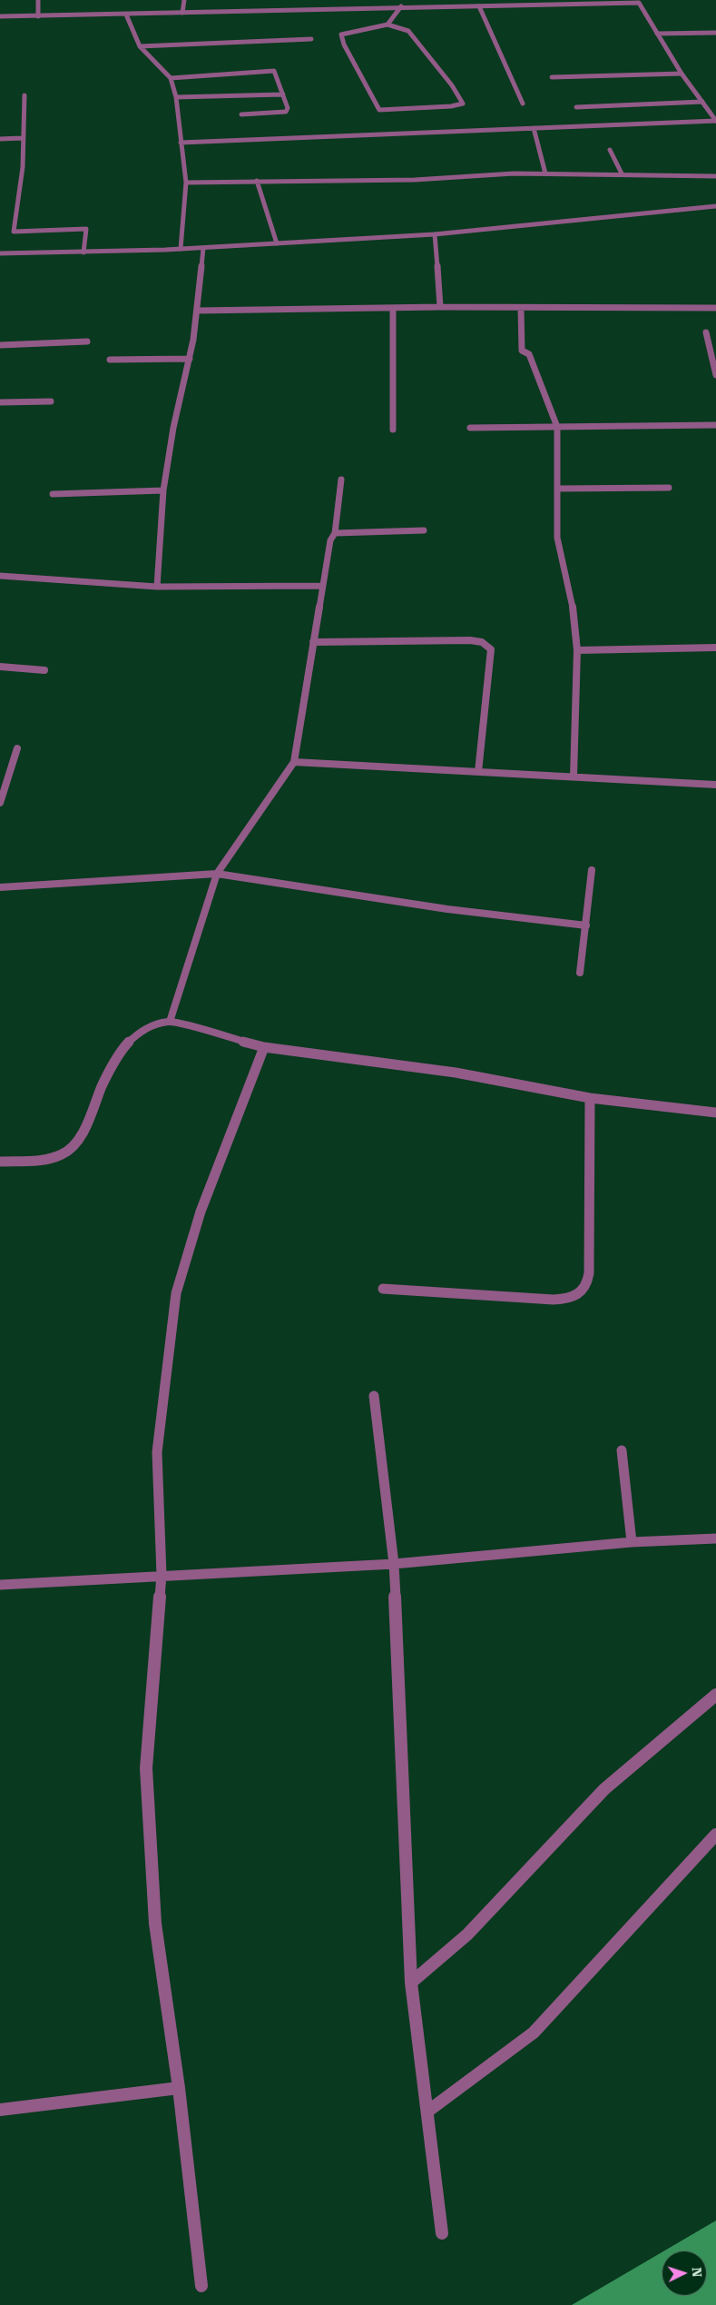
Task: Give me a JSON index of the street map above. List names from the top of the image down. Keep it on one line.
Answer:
{"north":"right"}
